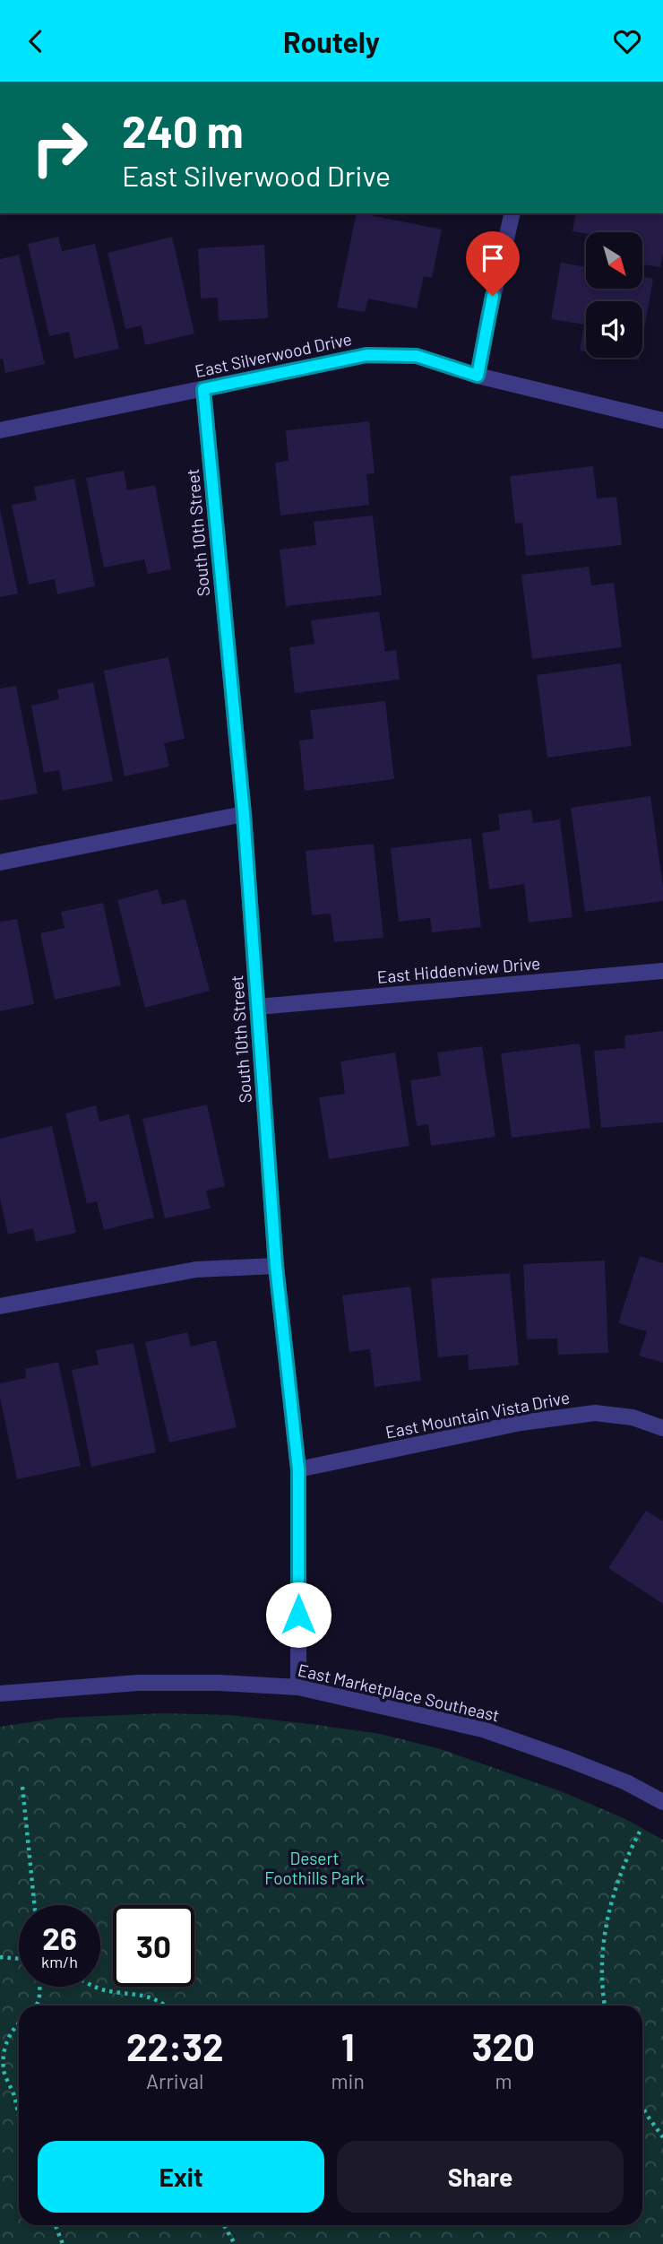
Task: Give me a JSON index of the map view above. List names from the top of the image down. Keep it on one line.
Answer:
{"streets":{"street":["East Silverwood Drive","South 10th Street","East Hiddenview Drive","East Mountain Vista Drive","East Marketplace Southeast"]},"crossings":[["East Silverwood Drive","South 10th Street"],["South 10th Street","East Hiddenview Drive"],["South 10th Street","East Mountain Vista Drive"],["South 10th Street","East Marketplace Southeast"]],"parks":["Desert Foothills Park"],"north":"bottom right","page":{"header":"Routely","turn":["240 m","East Silverwood Drive"],"speed":"26 km/h","limit":"30","eta":["22:32","Arrival","1","min","320","m"],"buttons":["Exit","Share"]}}
